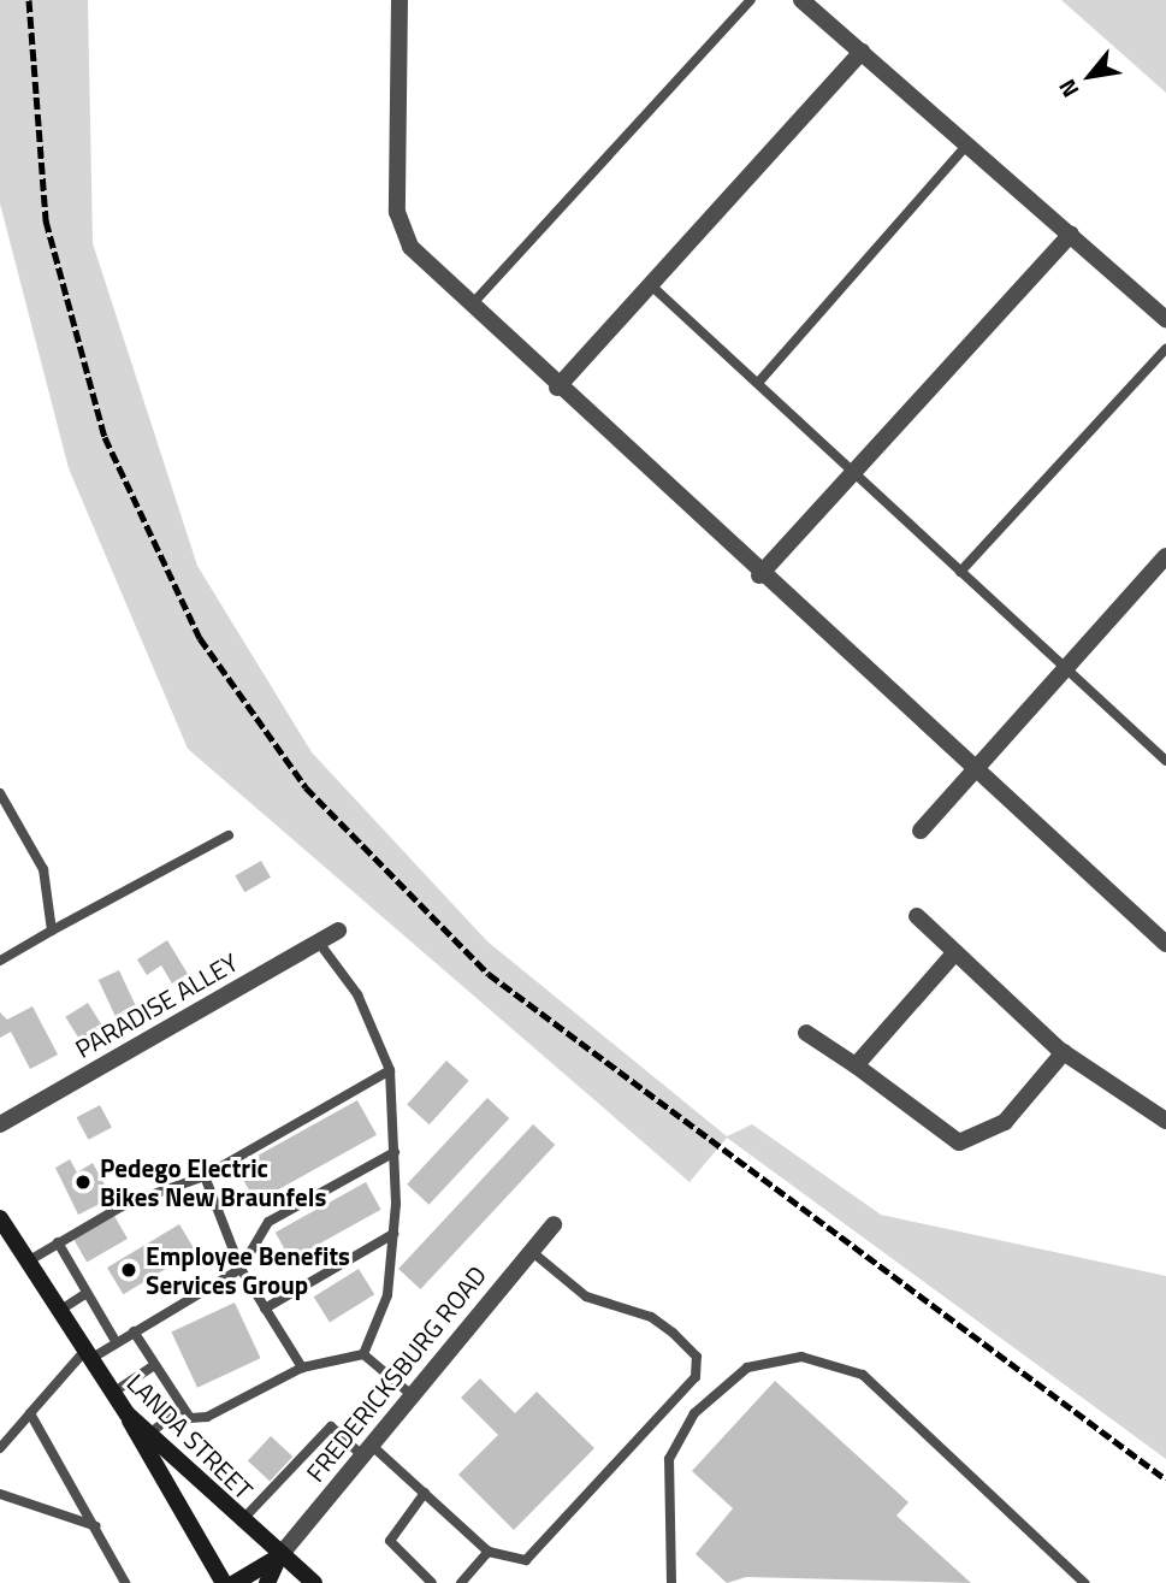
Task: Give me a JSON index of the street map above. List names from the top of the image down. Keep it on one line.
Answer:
{"streets":{"main road":["FREDERICKSBURG ROAD","LANDA STREET"],"street":["PARADISE ALLEY"]},"crossings":[["FREDERICKSBURG ROAD","LANDA STREET"]],"places":["Pedego Electric Bikes New Braunfels","Employee Benefits Services Group"],"north":"bottom left"}
